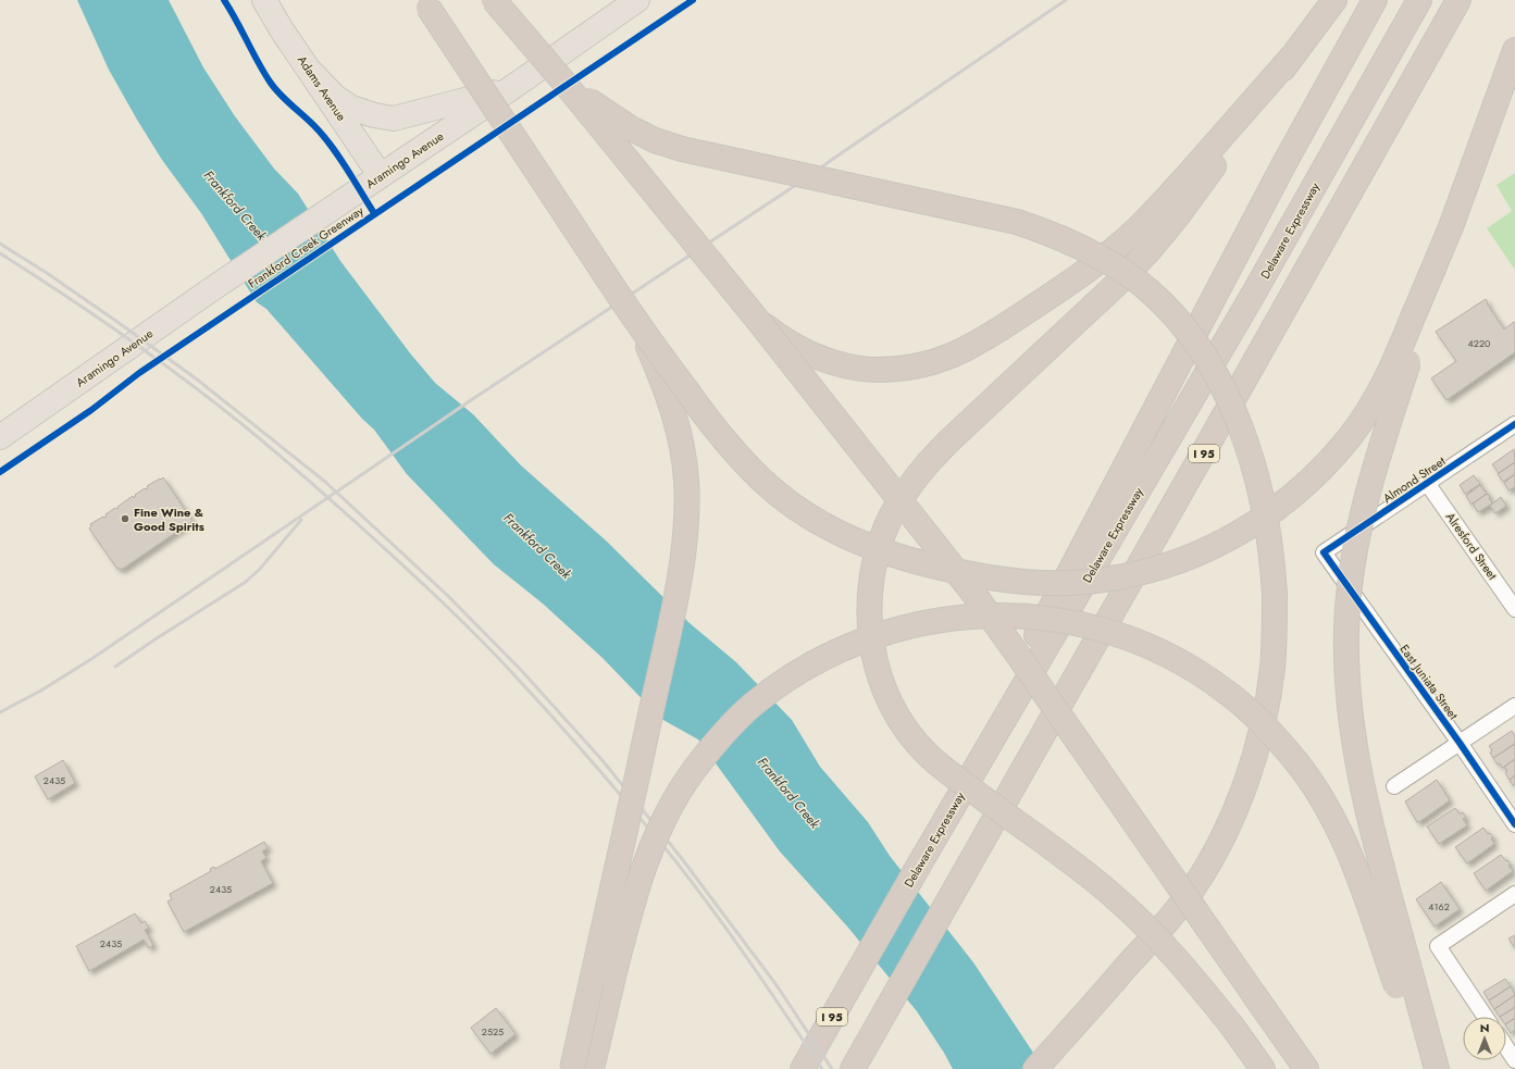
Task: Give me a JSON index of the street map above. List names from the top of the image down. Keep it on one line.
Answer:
{"streets":{"highway":["Delaware Expressway","I 95"],"main road":["Adams Avenue","Aramingo Avenue"],"street":["Almond Street","Alresford Street","East Juniata Street"],"cycle path":["Frankford Creek Greenway"]},"crossings":[["Adams Avenue","Aramingo Avenue"],["Almond Street","Alresford Street"],["Almond Street","East Juniata Street"]],"water":["Frankford Creek"],"places":["Fine Wine & Good Spirits"],"house_numbers":["4220","2435","2435","4162","2435","2525"],"north":"top"}
